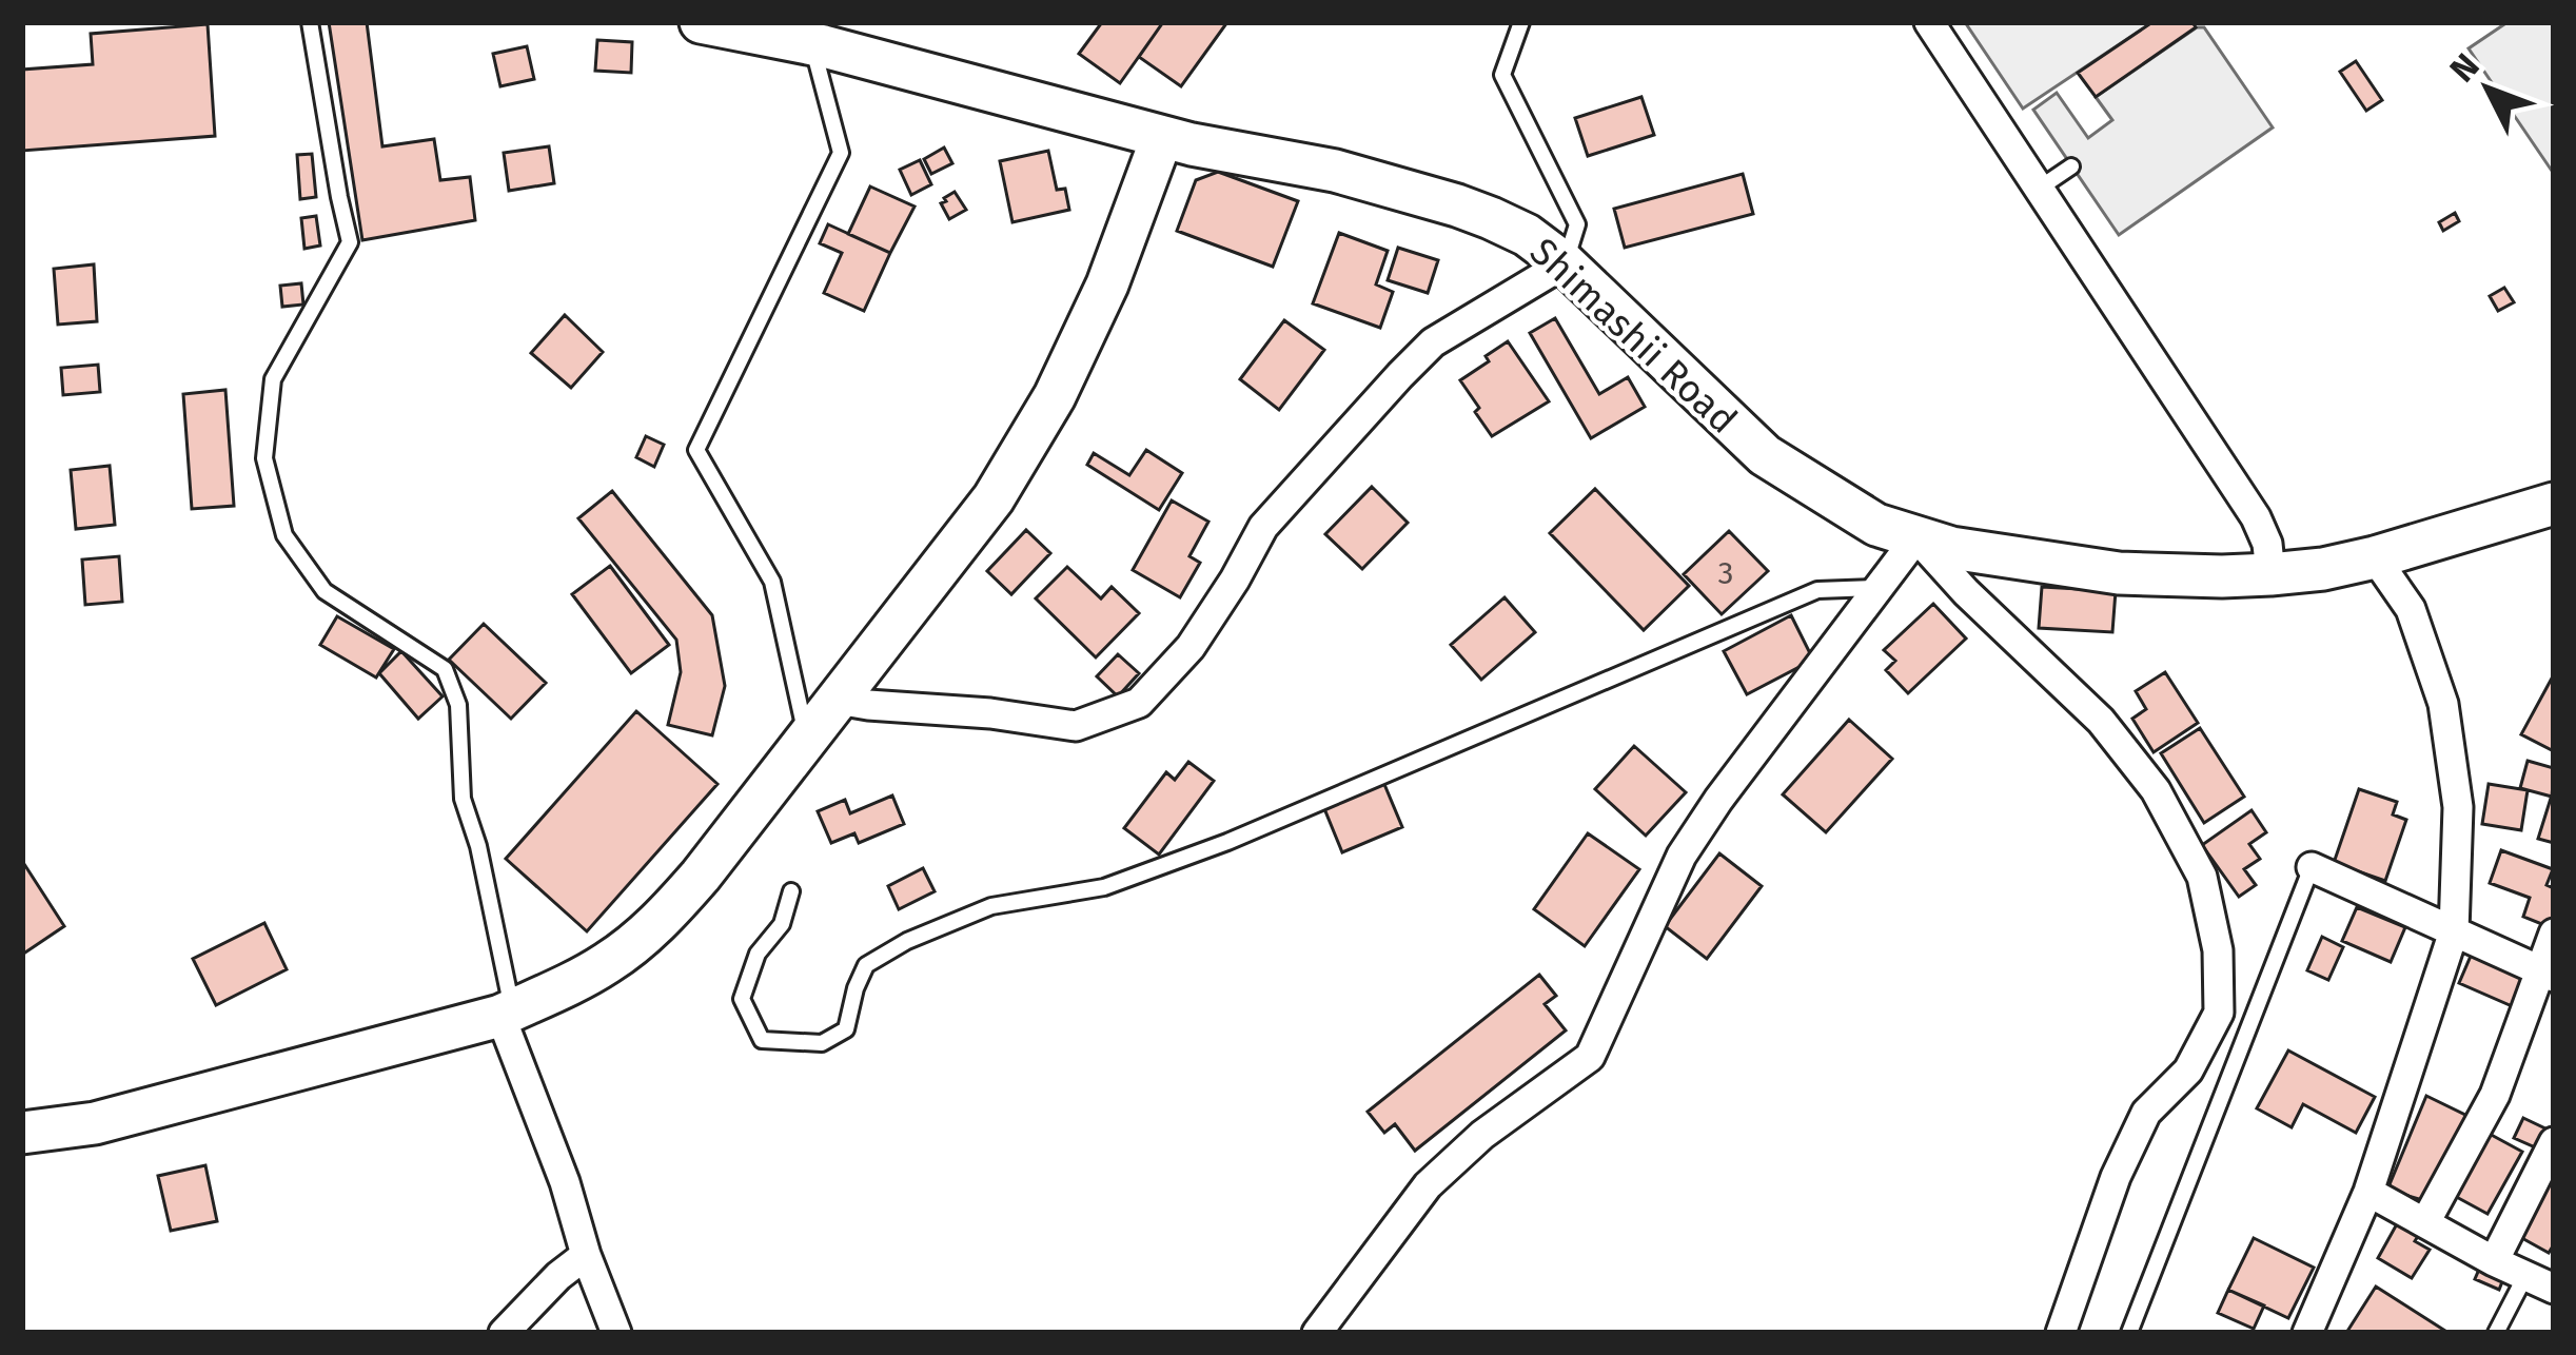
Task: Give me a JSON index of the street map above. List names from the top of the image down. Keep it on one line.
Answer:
{"streets":{"street":["Shimashii Road"]},"house_numbers":["3"],"north":"top left"}
